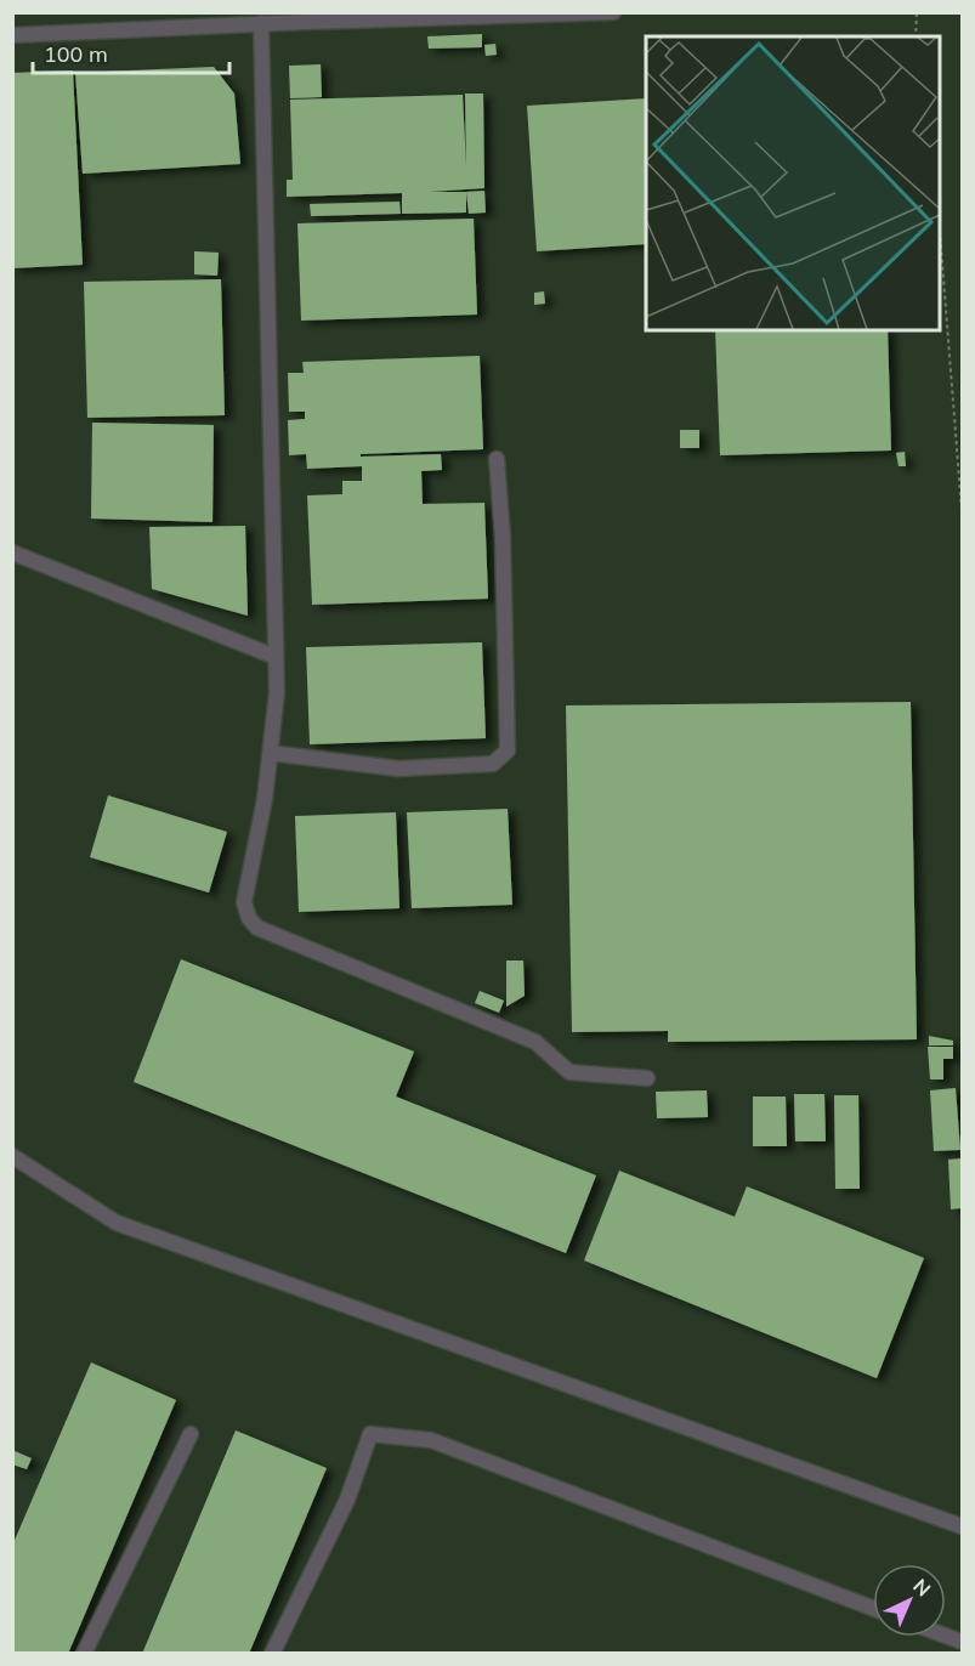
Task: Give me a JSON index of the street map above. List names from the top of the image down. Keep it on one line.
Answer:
{"scale_bar":"100 m","north":"top right"}
